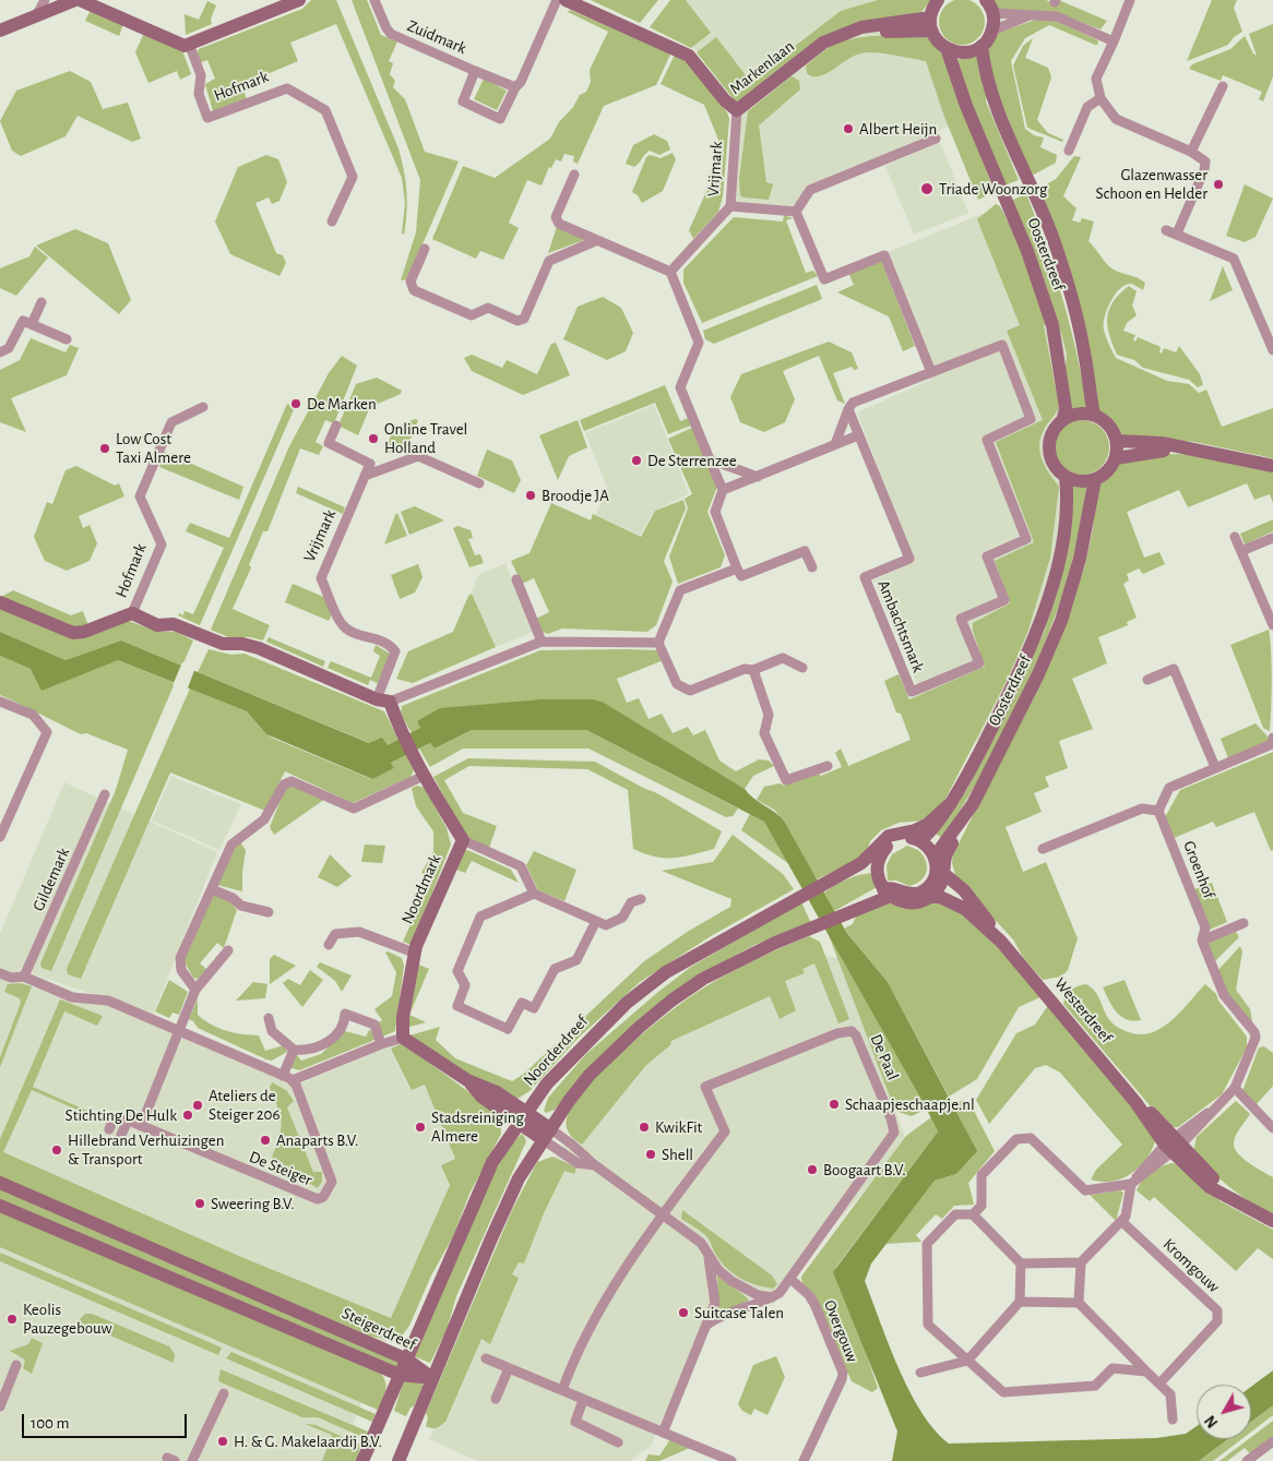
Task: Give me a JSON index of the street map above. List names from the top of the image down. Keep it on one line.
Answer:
{"streets":{"main road":["Markenlaan","Hofmark","Oosterdreef","Noordmark","Westerdreef","Noorderdreef","Steigerdreef"],"street":["Zuidmark","Vrijmark","Ambachtsmark","Groenhof","Gildemark","De Paal","De Steiger","Kromgouw","Overgouw"]},"crossings":[["Markenlaan","Vrijmark"],["Hofmark","Vrijmark"],["Oosterdreef","Westerdreef"],["Oosterdreef","Noorderdreef"],["Groenhof","Westerdreef"],["Westerdreef","Noorderdreef"],["Noorderdreef","Steigerdreef"],["De Paal","Overgouw"]],"places":["Albert Heijn","Glazenwasser Schoon en Helder","Triade Woonzorg","De Marken","Online Travel Holland","Low Cost Taxi Almere","De Sterrenzee","Broodje JA","Schaapjeschaapje.nl","Ateliers de Steiger 206","Stichting De Hulk","Stadsreiniging Almere","KwikFit","Anaparts B.V.","Hillebrand Verhuizingen & Transport","Shell","Boogaart B.V.","Sweering B.V.","Suitcase Talen","Keolis Pauzegebouw","H. & G. Makelaardij B.V."],"scale_bar":"100 m","north":"bottom left"}
